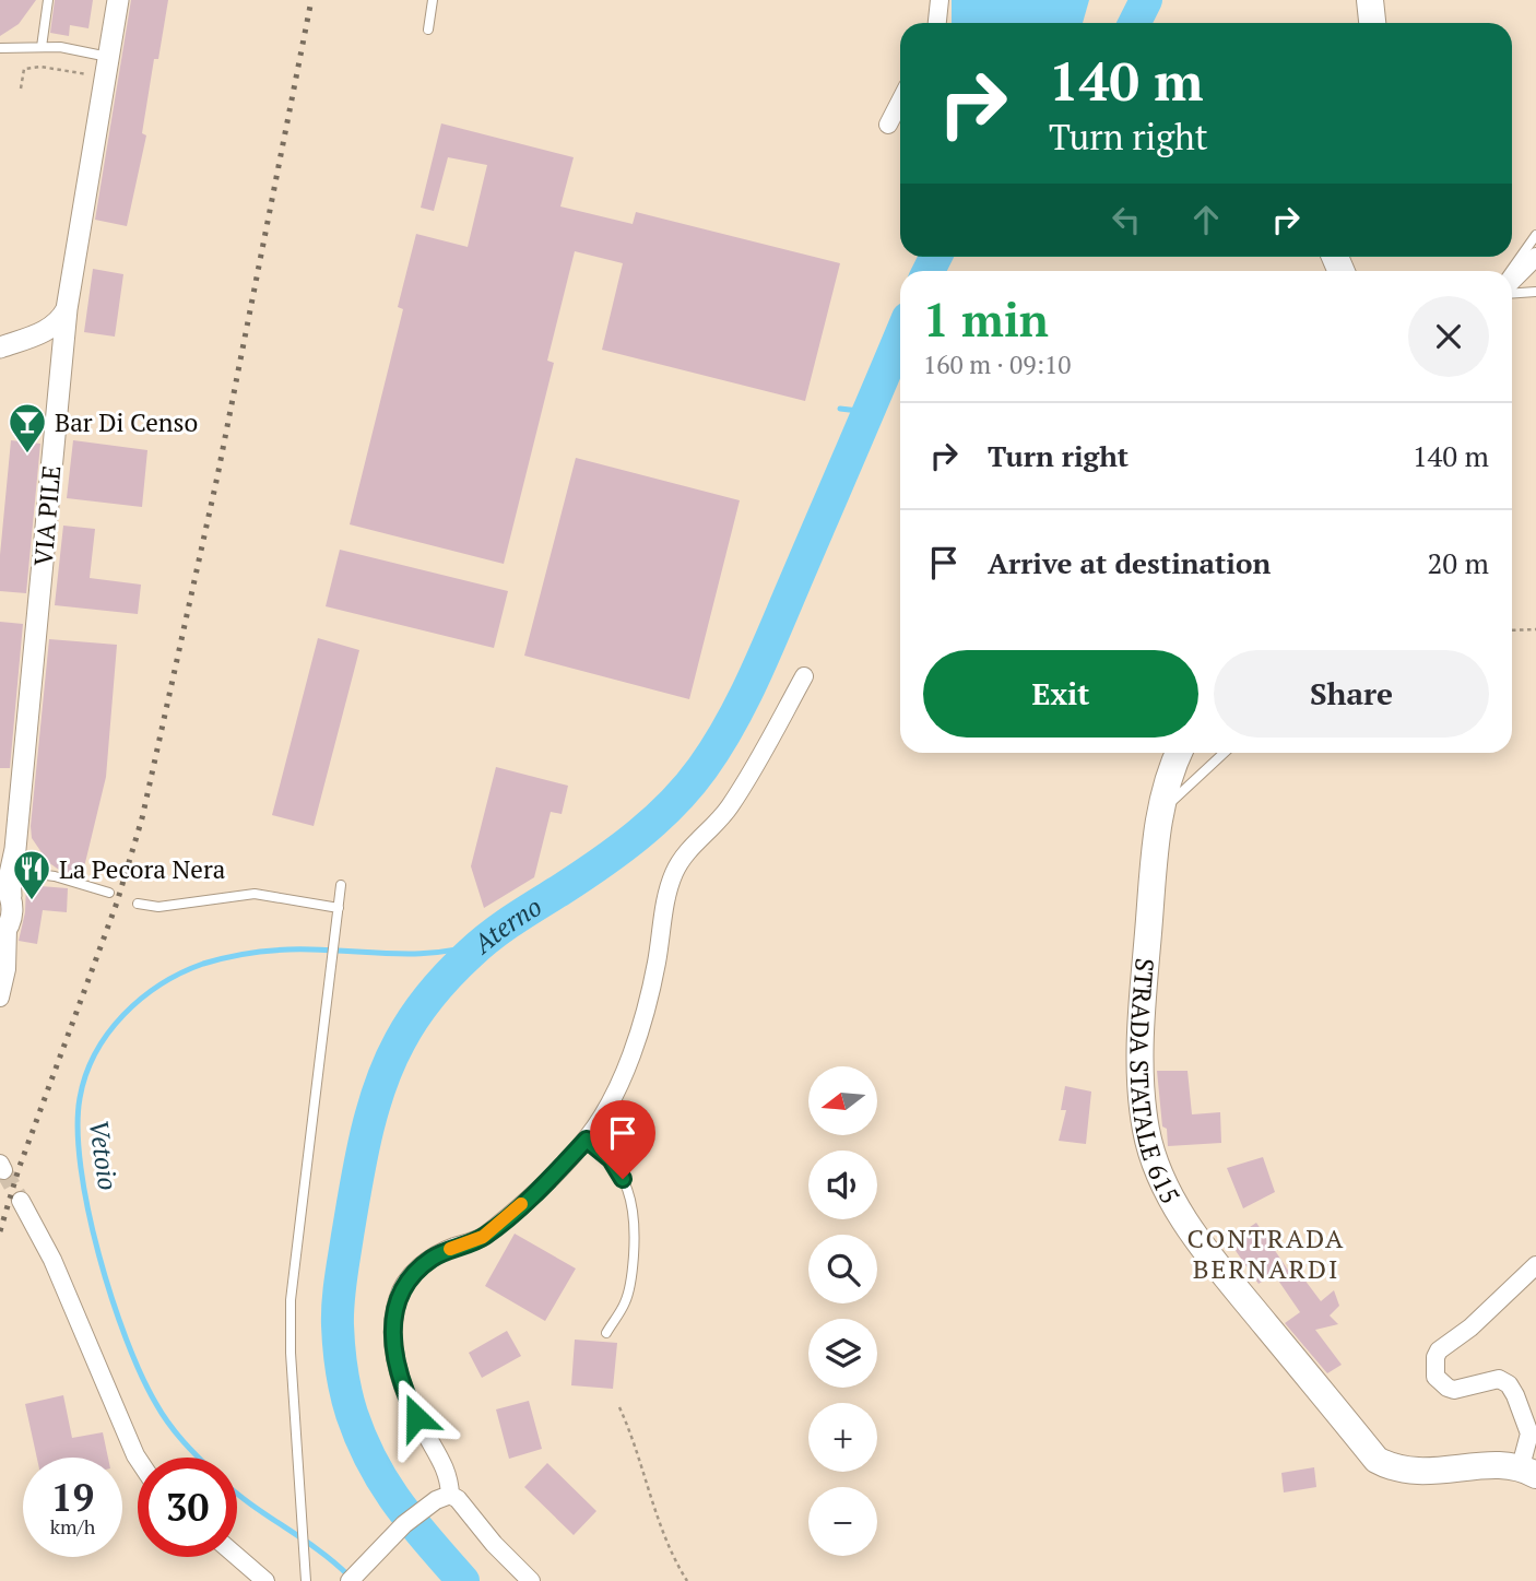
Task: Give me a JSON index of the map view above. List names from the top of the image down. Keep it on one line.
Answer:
{"streets":{"main road":["STRADA STATALE 615"],"street":["VIA PILE"]},"districts":["CONTRADA BERNARDI"],"water":["Aterno","Vetoio"],"places":{"bar":["Bar Di Censo"],"restaurant":["La Pecora Nera"]},"north":"left","page":{"turn":["140 m","Turn right"],"heading":["1 min","160 m · 09:10"],"list":[{"name":"Turn right","value":"140 m"},{"name":"Arrive at destination","value":"20 m"}],"buttons":["Exit","Share"],"map_buttons":["+","−"],"speed":"19 km/h","limit":"30"}}
